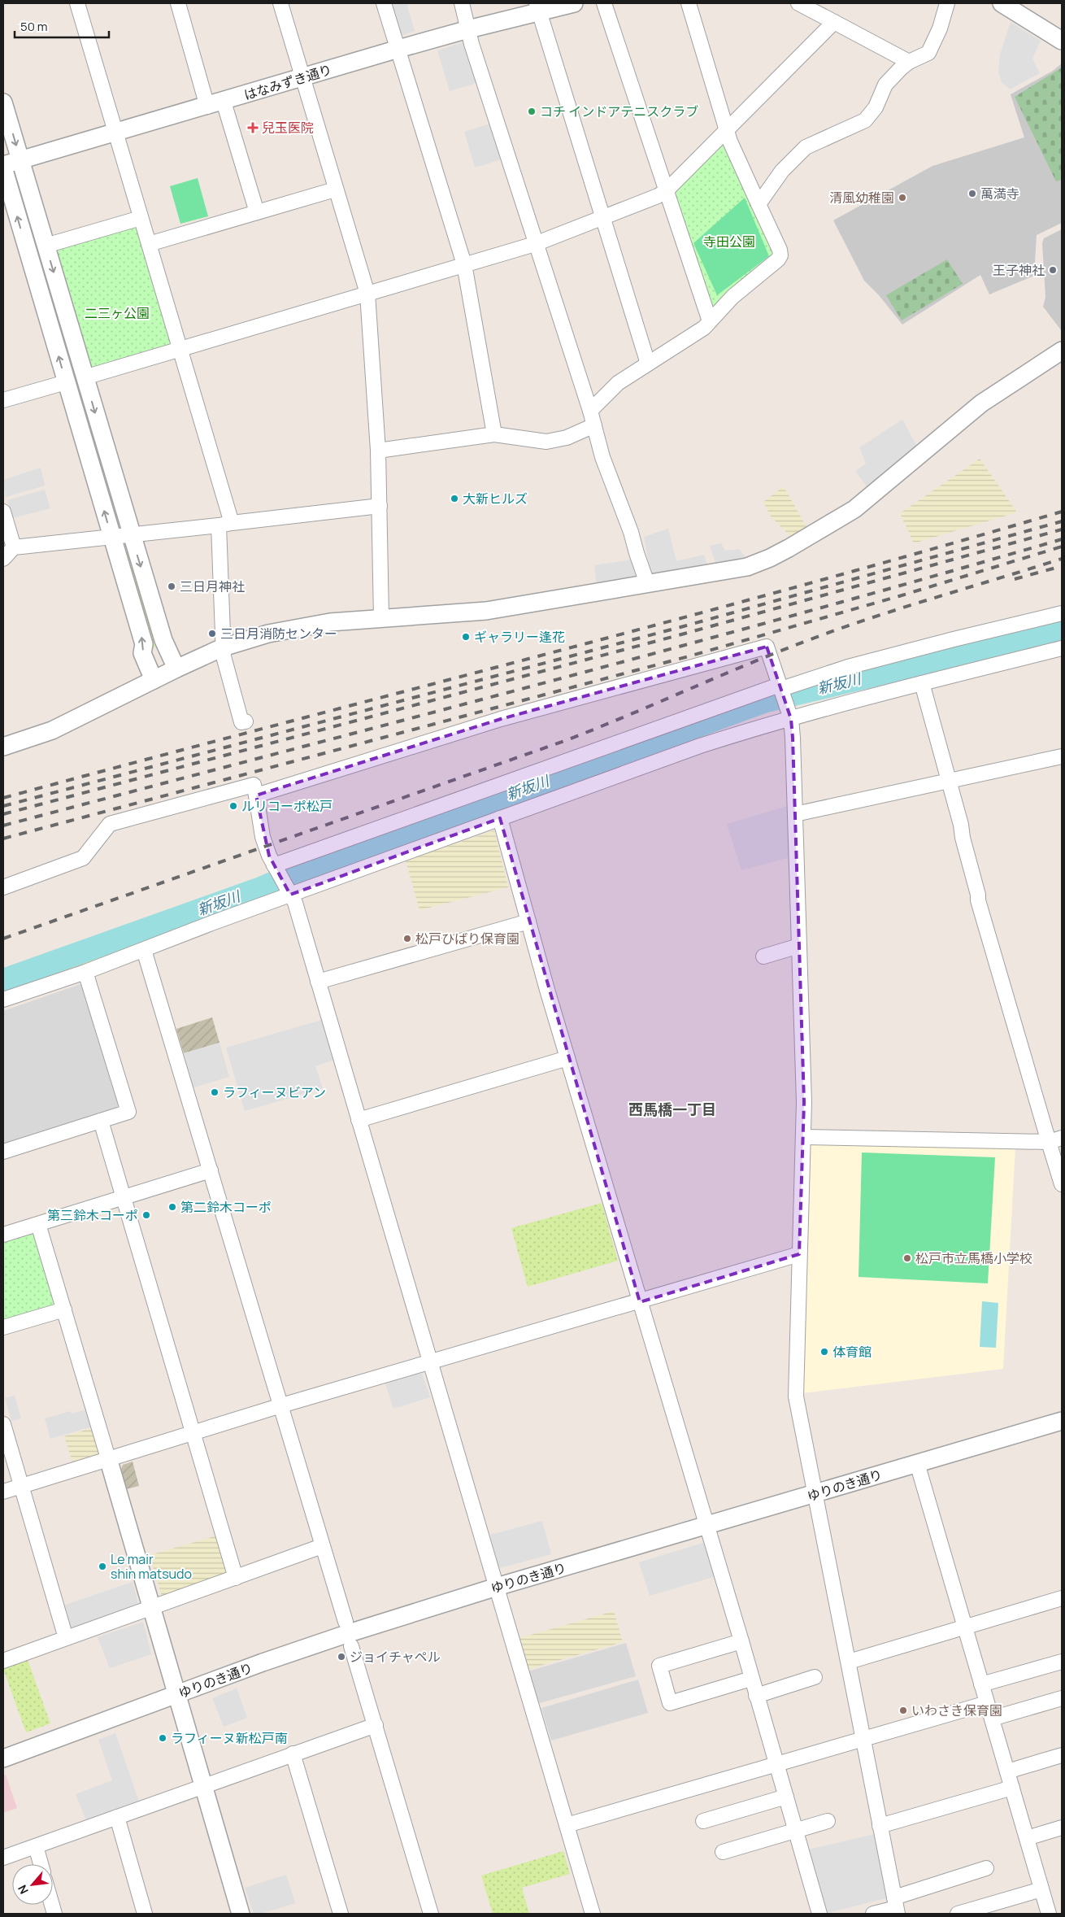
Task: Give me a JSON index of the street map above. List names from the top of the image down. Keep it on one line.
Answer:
{"streets":{"street":["はなみずき通り","ゆりのき通り"]},"districts":["西馬橋一丁目"],"water":["新坂川"],"parks":["寺田公園","二三ヶ公園"],"places":{"other":["コチ インドアテニスクラブ","萬満寺","清風幼稚園","王子神社","大新ヒルズ","三日月神社","三日月消防センター","ギャラリー逢花","ルリコーポ松戸","松戸ひばり保育園","ラフィーヌビアン","第二鈴木コーポ","第三鈴木コーポ","松戸市立馬橋小学校","体育館","Le mair shin matsudo","ジョイチャペル","いわさき保育園","ラフィーヌ新松戸南"],"health":["兒玉医院"]},"scale_bar":"50 m","north":"bottom left"}
